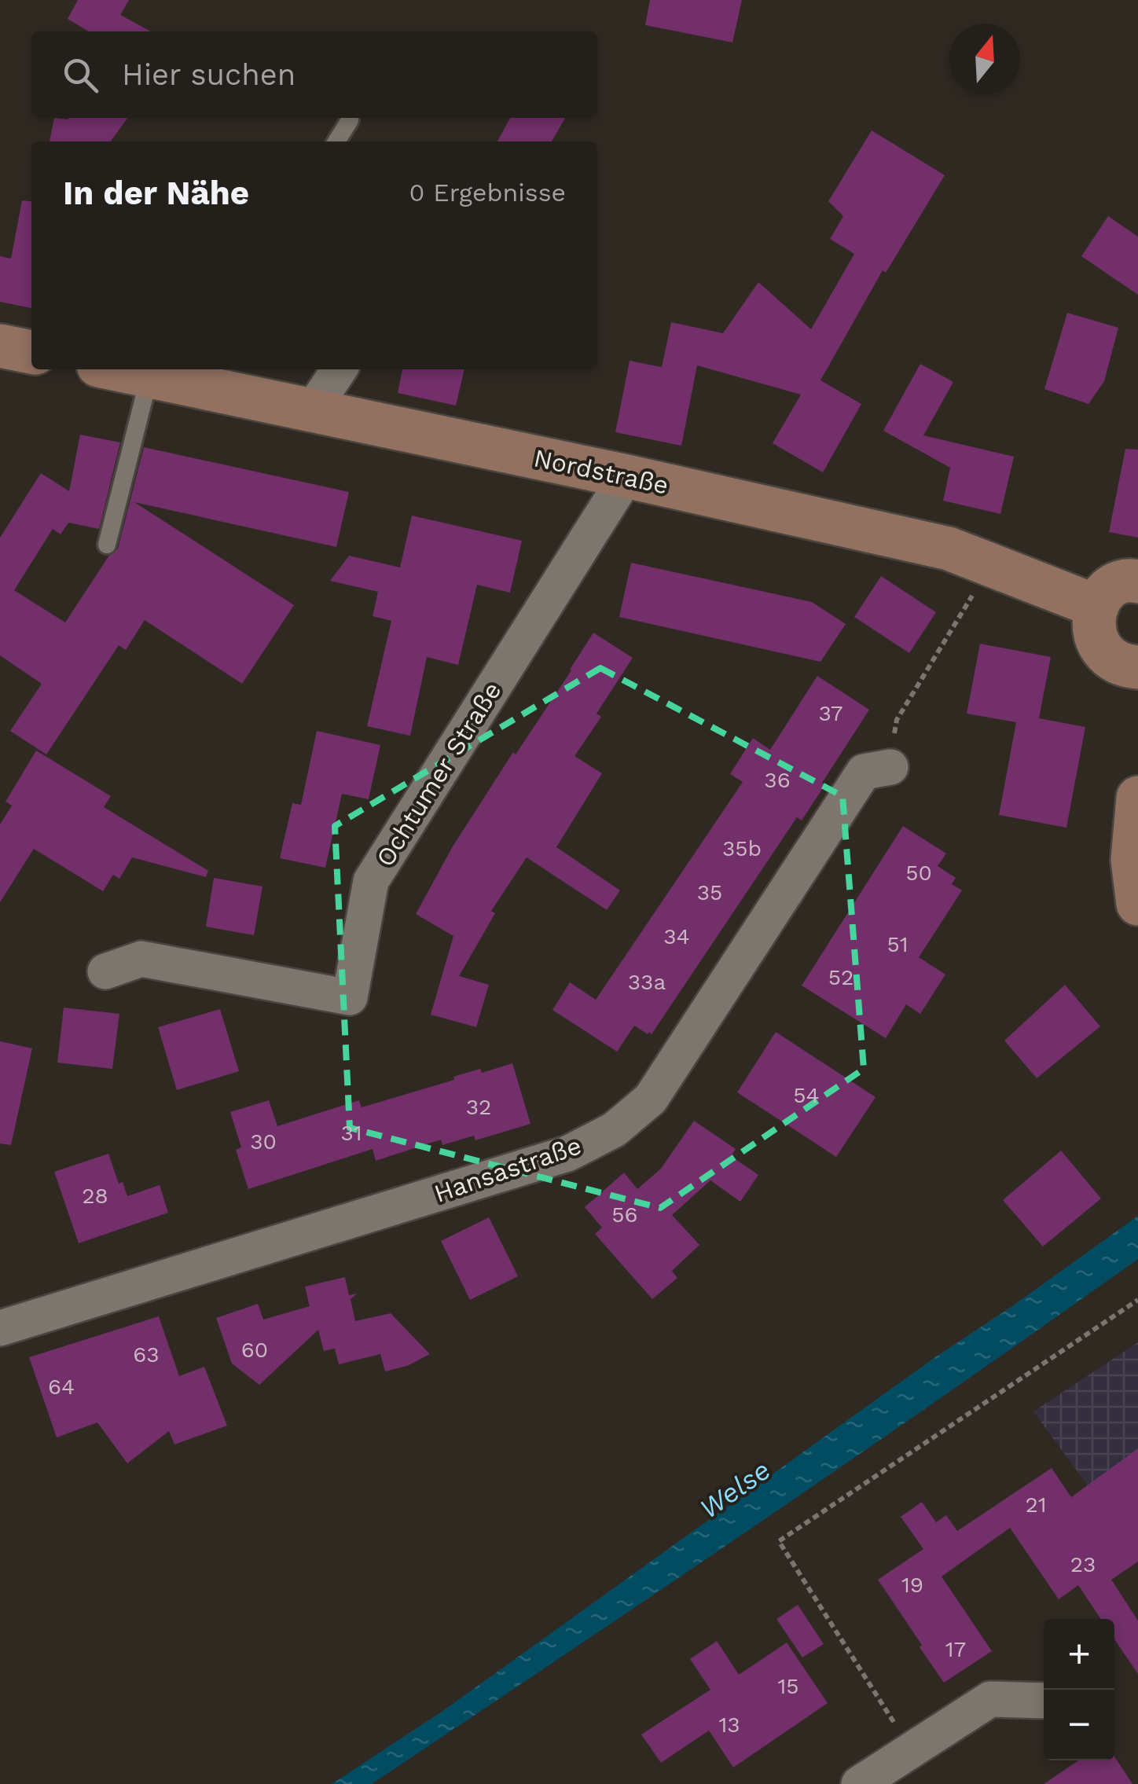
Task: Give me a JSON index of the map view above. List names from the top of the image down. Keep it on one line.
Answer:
{"streets":{"street":["Nordstraße","Ochtumer Straße","Hansastraße"]},"crossings":[["Nordstraße","Ochtumer Straße"]],"water":["Welse"],"house_numbers":["37","36","35b","50","35","34","51","52","33a","54","32","31","30","28","56","60","63","64","21","23","19","17","15","13"],"north":"top","page":{"search":"Hier suchen","heading":["In der Nähe","0 Ergebnisse"],"map_buttons":["+","−"]}}
